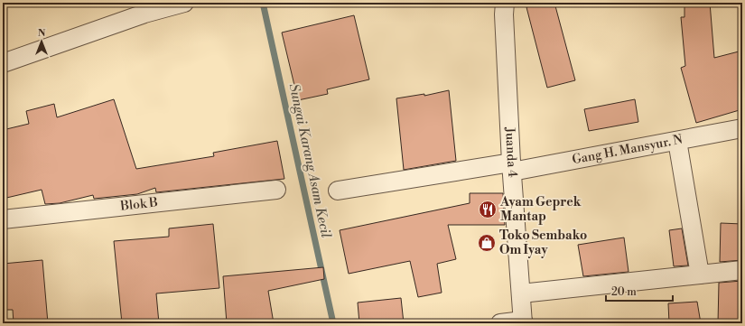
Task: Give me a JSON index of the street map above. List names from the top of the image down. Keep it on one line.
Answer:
{"streets":{"street":["Gang H. Mansyur. N","Juanda 4","Blok B"]},"crossings":[["Gang H. Mansyur. N","Juanda 4"]],"water":["Sungai Karang Asam Kecil"],"places":{"restaurant":["Ayam Geprek Mantap"],"shop":["Toko Sembako Om Iyay"]},"scale_bar":"20 m","north":"top"}
